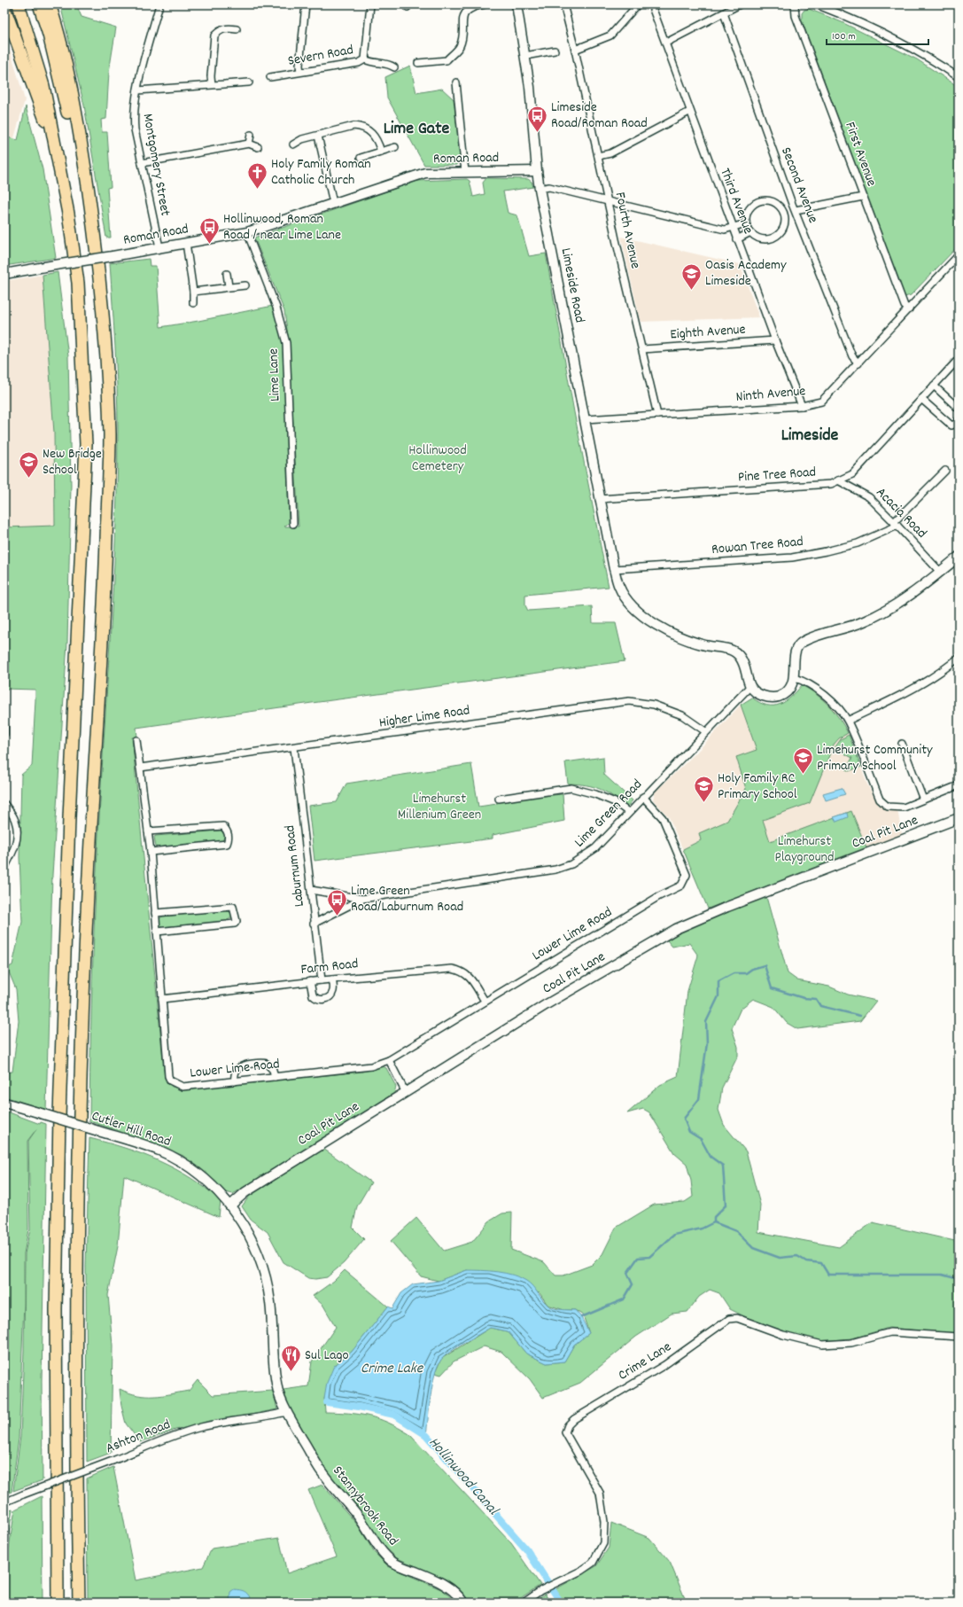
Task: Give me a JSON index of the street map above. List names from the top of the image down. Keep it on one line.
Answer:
{"streets":{"street":["Severn Road","First Avenue","Roman Road","Montgomery Street","Second Avenue","Third Avenue","Fourth Avenue","Limeside Road","Eighth Avenue","Lime Lane","Ninth Avenue","Pine Tree Road","Acacia Road","Rowan Tree Road","Higher Lime Road","Lime Green Road","Coal Pit Lane","Laburnum Road","Lower Lime Road","Farm Road","Cutler Hill Road","Crime Lane","Ashton Road","Stannybrook Road"]},"crossings":[["First Avenue","Ninth Avenue"],["Roman Road","Montgomery Street"],["Roman Road","Limeside Road"],["Roman Road","Lime Lane"],["Second Avenue","Ninth Avenue"],["Third Avenue","Eighth Avenue"],["Third Avenue","Ninth Avenue"],["Fourth Avenue","Eighth Avenue"],["Fourth Avenue","Ninth Avenue"],["Limeside Road","Ninth Avenue"],["Limeside Road","Pine Tree Road"],["Limeside Road","Rowan Tree Road"],["Limeside Road","Lime Green Road"],["Pine Tree Road","Acacia Road"],["Acacia Road","Rowan Tree Road"],["Higher Lime Road","Lime Green Road"],["Higher Lime Road","Laburnum Road"],["Higher Lime Road","Lower Lime Road"],["Lime Green Road","Laburnum Road"],["Lime Green Road","Lower Lime Road"],["Coal Pit Lane","Cutler Hill Road"],["Laburnum Road","Farm Road"],["Lower Lime Road","Farm Road"],["Cutler Hill Road","Ashton Road"],["Cutler Hill Road","Stannybrook Road"],["Ashton Road","Stannybrook Road"]],"districts":["Lime Gate","Limeside"],"water":["Crime Lake","Hollinwood Canal"],"parks":["Hollinwood Cemetery","Limehurst Millenium Green","Limehurst Playground"],"places":{"bus stop":["Limeside Road/Roman Road","Hollinwood, Roman Road / near Lime Lane","Lime Green Road/Laburnum Road"],"church":["Holy Family Roman Catholic Church"],"school or university":["Oasis Academy Limeside","New Bridge School","Limehurst Community Primary School","Holy Family RC Primary School"],"restaurant":["Sul Lago"]},"scale_bar":"100 m"}
